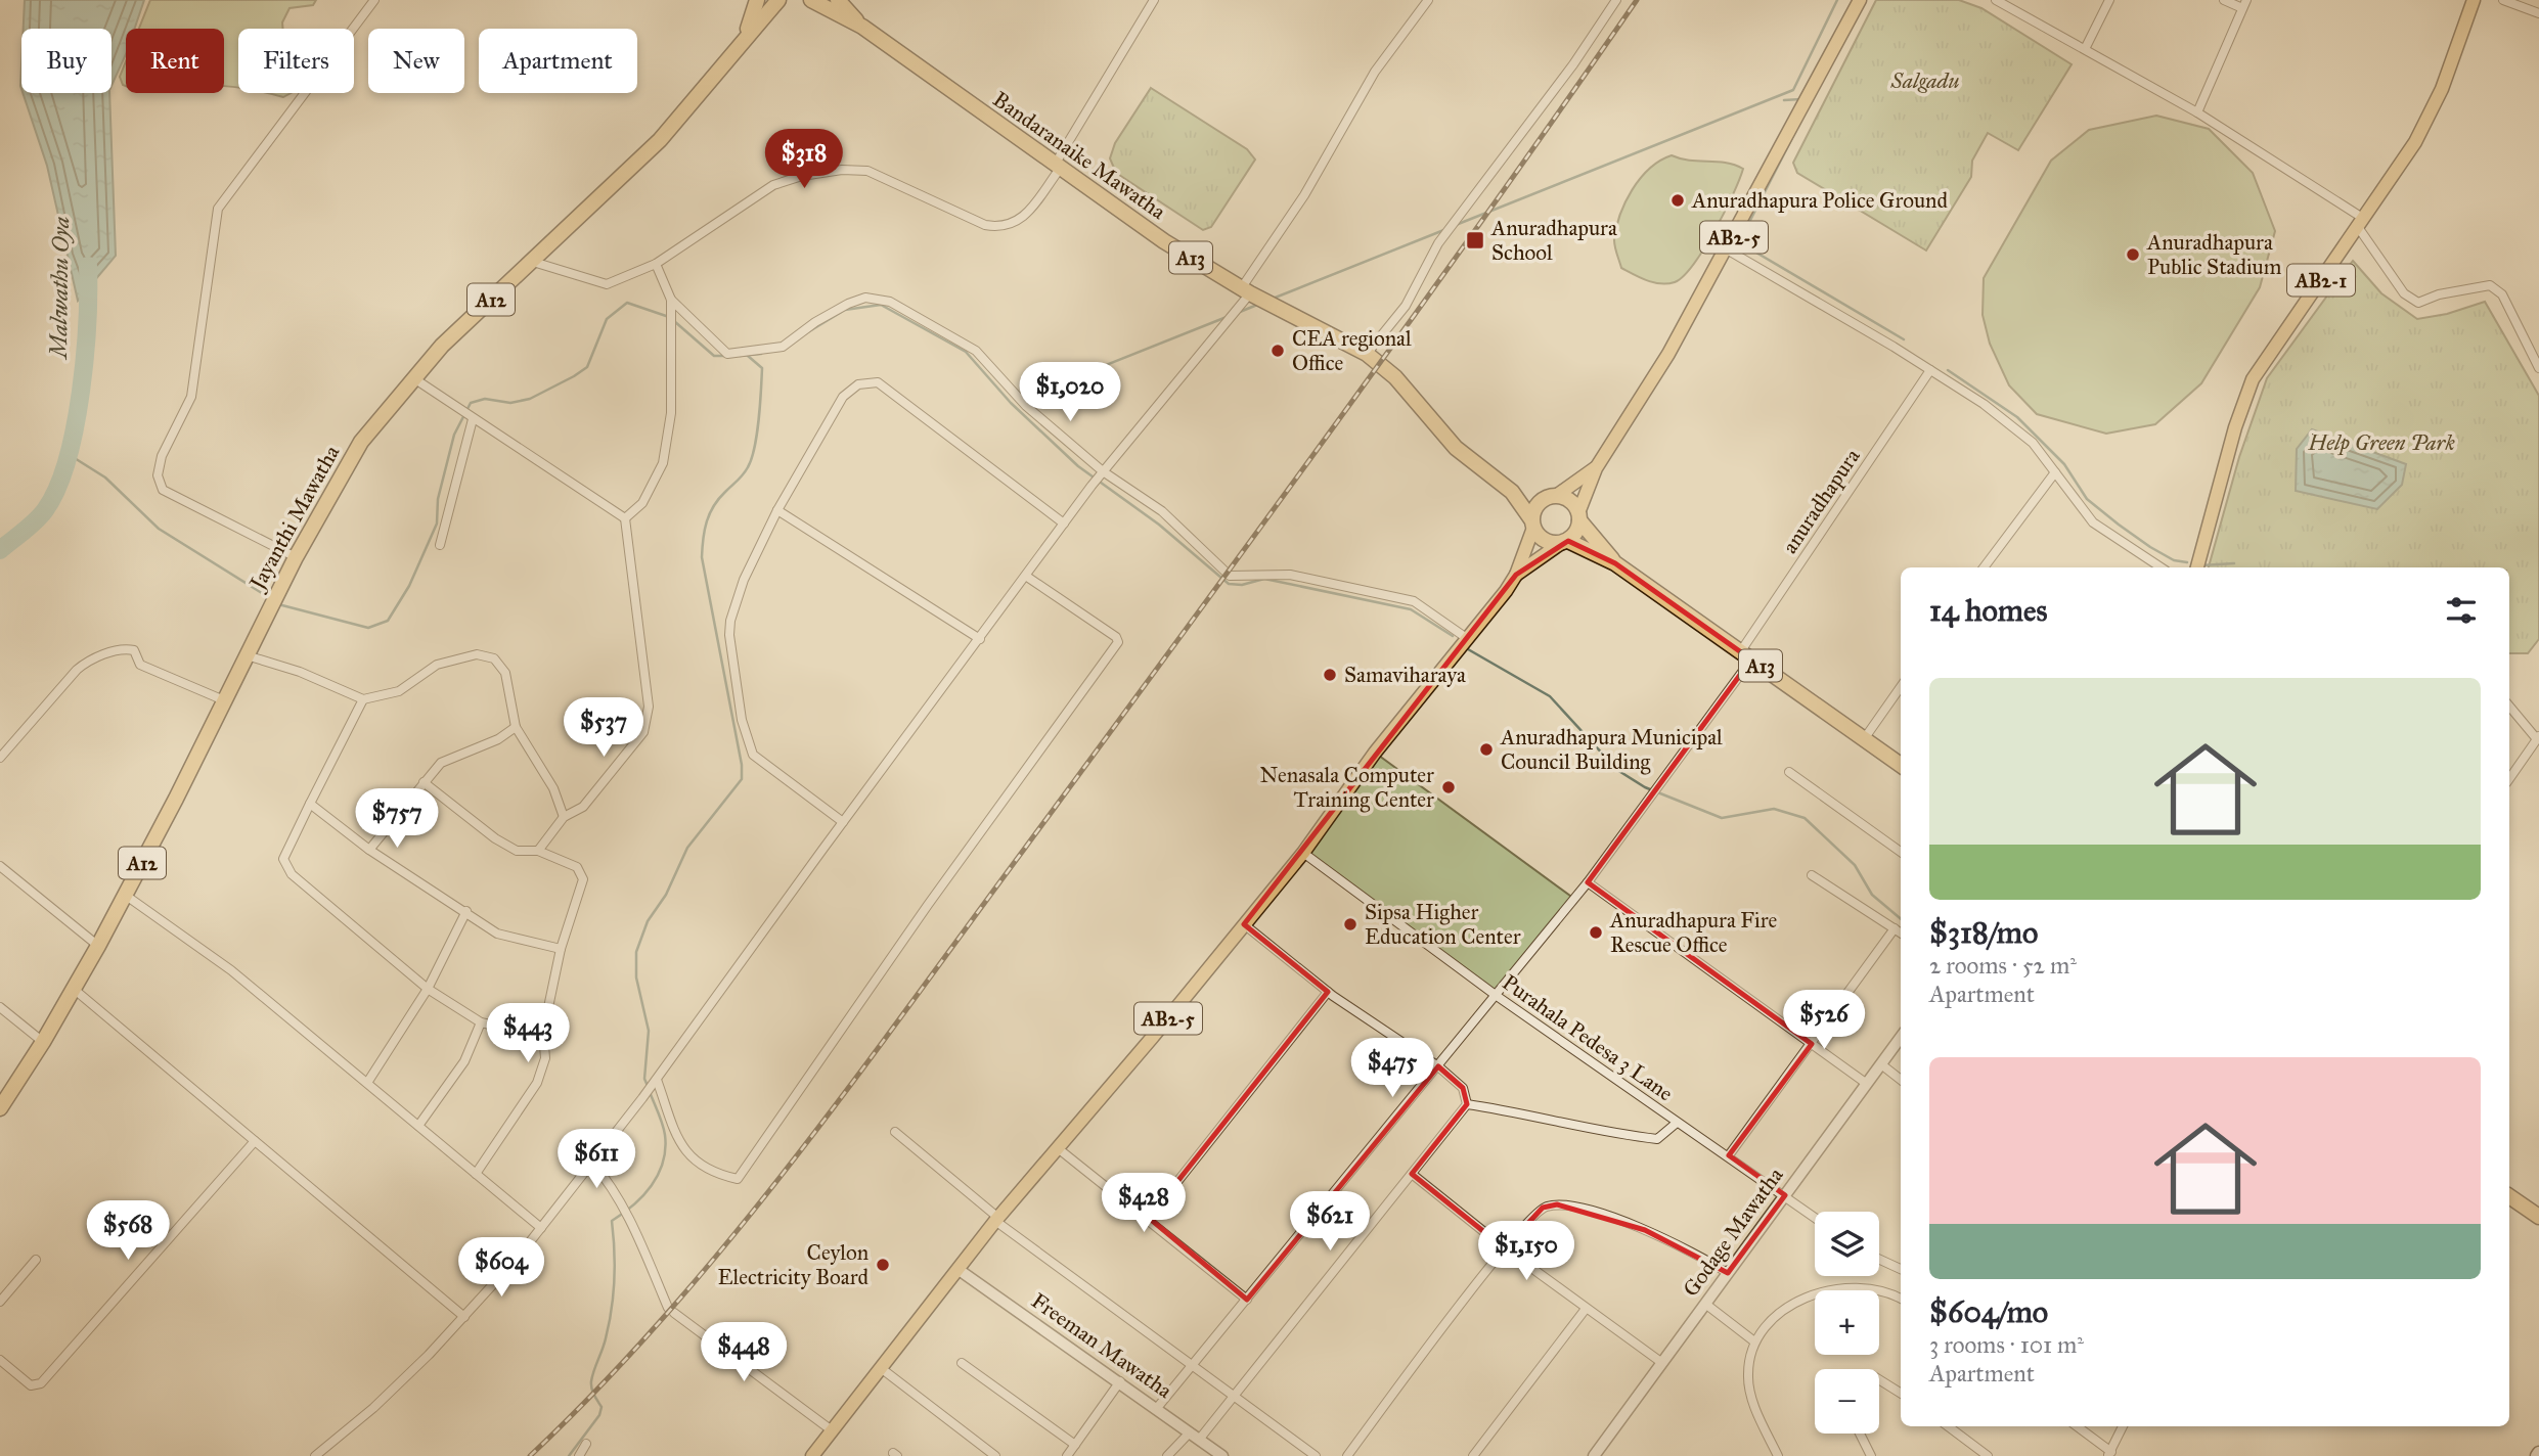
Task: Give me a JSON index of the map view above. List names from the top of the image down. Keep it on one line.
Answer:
{"streets":{"highway":["Bandaranaike Mawatha","A13","A12","Jayanthi Mawatha"],"main road":["AB2-5","AB2-1"],"street":["anuradhapura","Purahala Pedesa 3 Lane","Godage Mawatha","Freeman Mawatha"]},"crossings":[["Bandaranaike Mawatha","AB2-5"],["Bandaranaike Mawatha","A13"],["AB2-5","A13"],["AB2-5","Purahala Pedesa 3 Lane"],["AB2-5","Freeman Mawatha"],["A13","anuradhapura"],["anuradhapura","Purahala Pedesa 3 Lane"],["anuradhapura","Freeman Mawatha"],["Purahala Pedesa 3 Lane","Godage Mawatha"]],"water":["Malwathu Oya"],"parks":["Salgadu","Help Green Park"],"places":{"other":["Anuradhapura Police Ground","Anuradhapura Public Stadium","CEA regional Office","Samaviharaya","Anuradhapura Municipal Council Building","Nenasala Computer Training Center","Sipsa Higher Education Center","Anuradhapura Fire Rescue Office","Ceylon Electricity Board"],"transit":["Anuradhapura School"]},"page":{"chip":["Buy","Rent","Filters","New","Apartment"],"price":["$318","$1,020","$537","$757","$526","$443","$475","$611","$428","$621","$568","$1,150","$604","$448"],"heading":"14 homes","list":[{"name":"$318/mo","note":"2 rooms · 52 m² · Apartment"},{"name":"$604/mo","note":"3 rooms · 101 m² · Apartment"}],"map_buttons":["+","−"]}}
